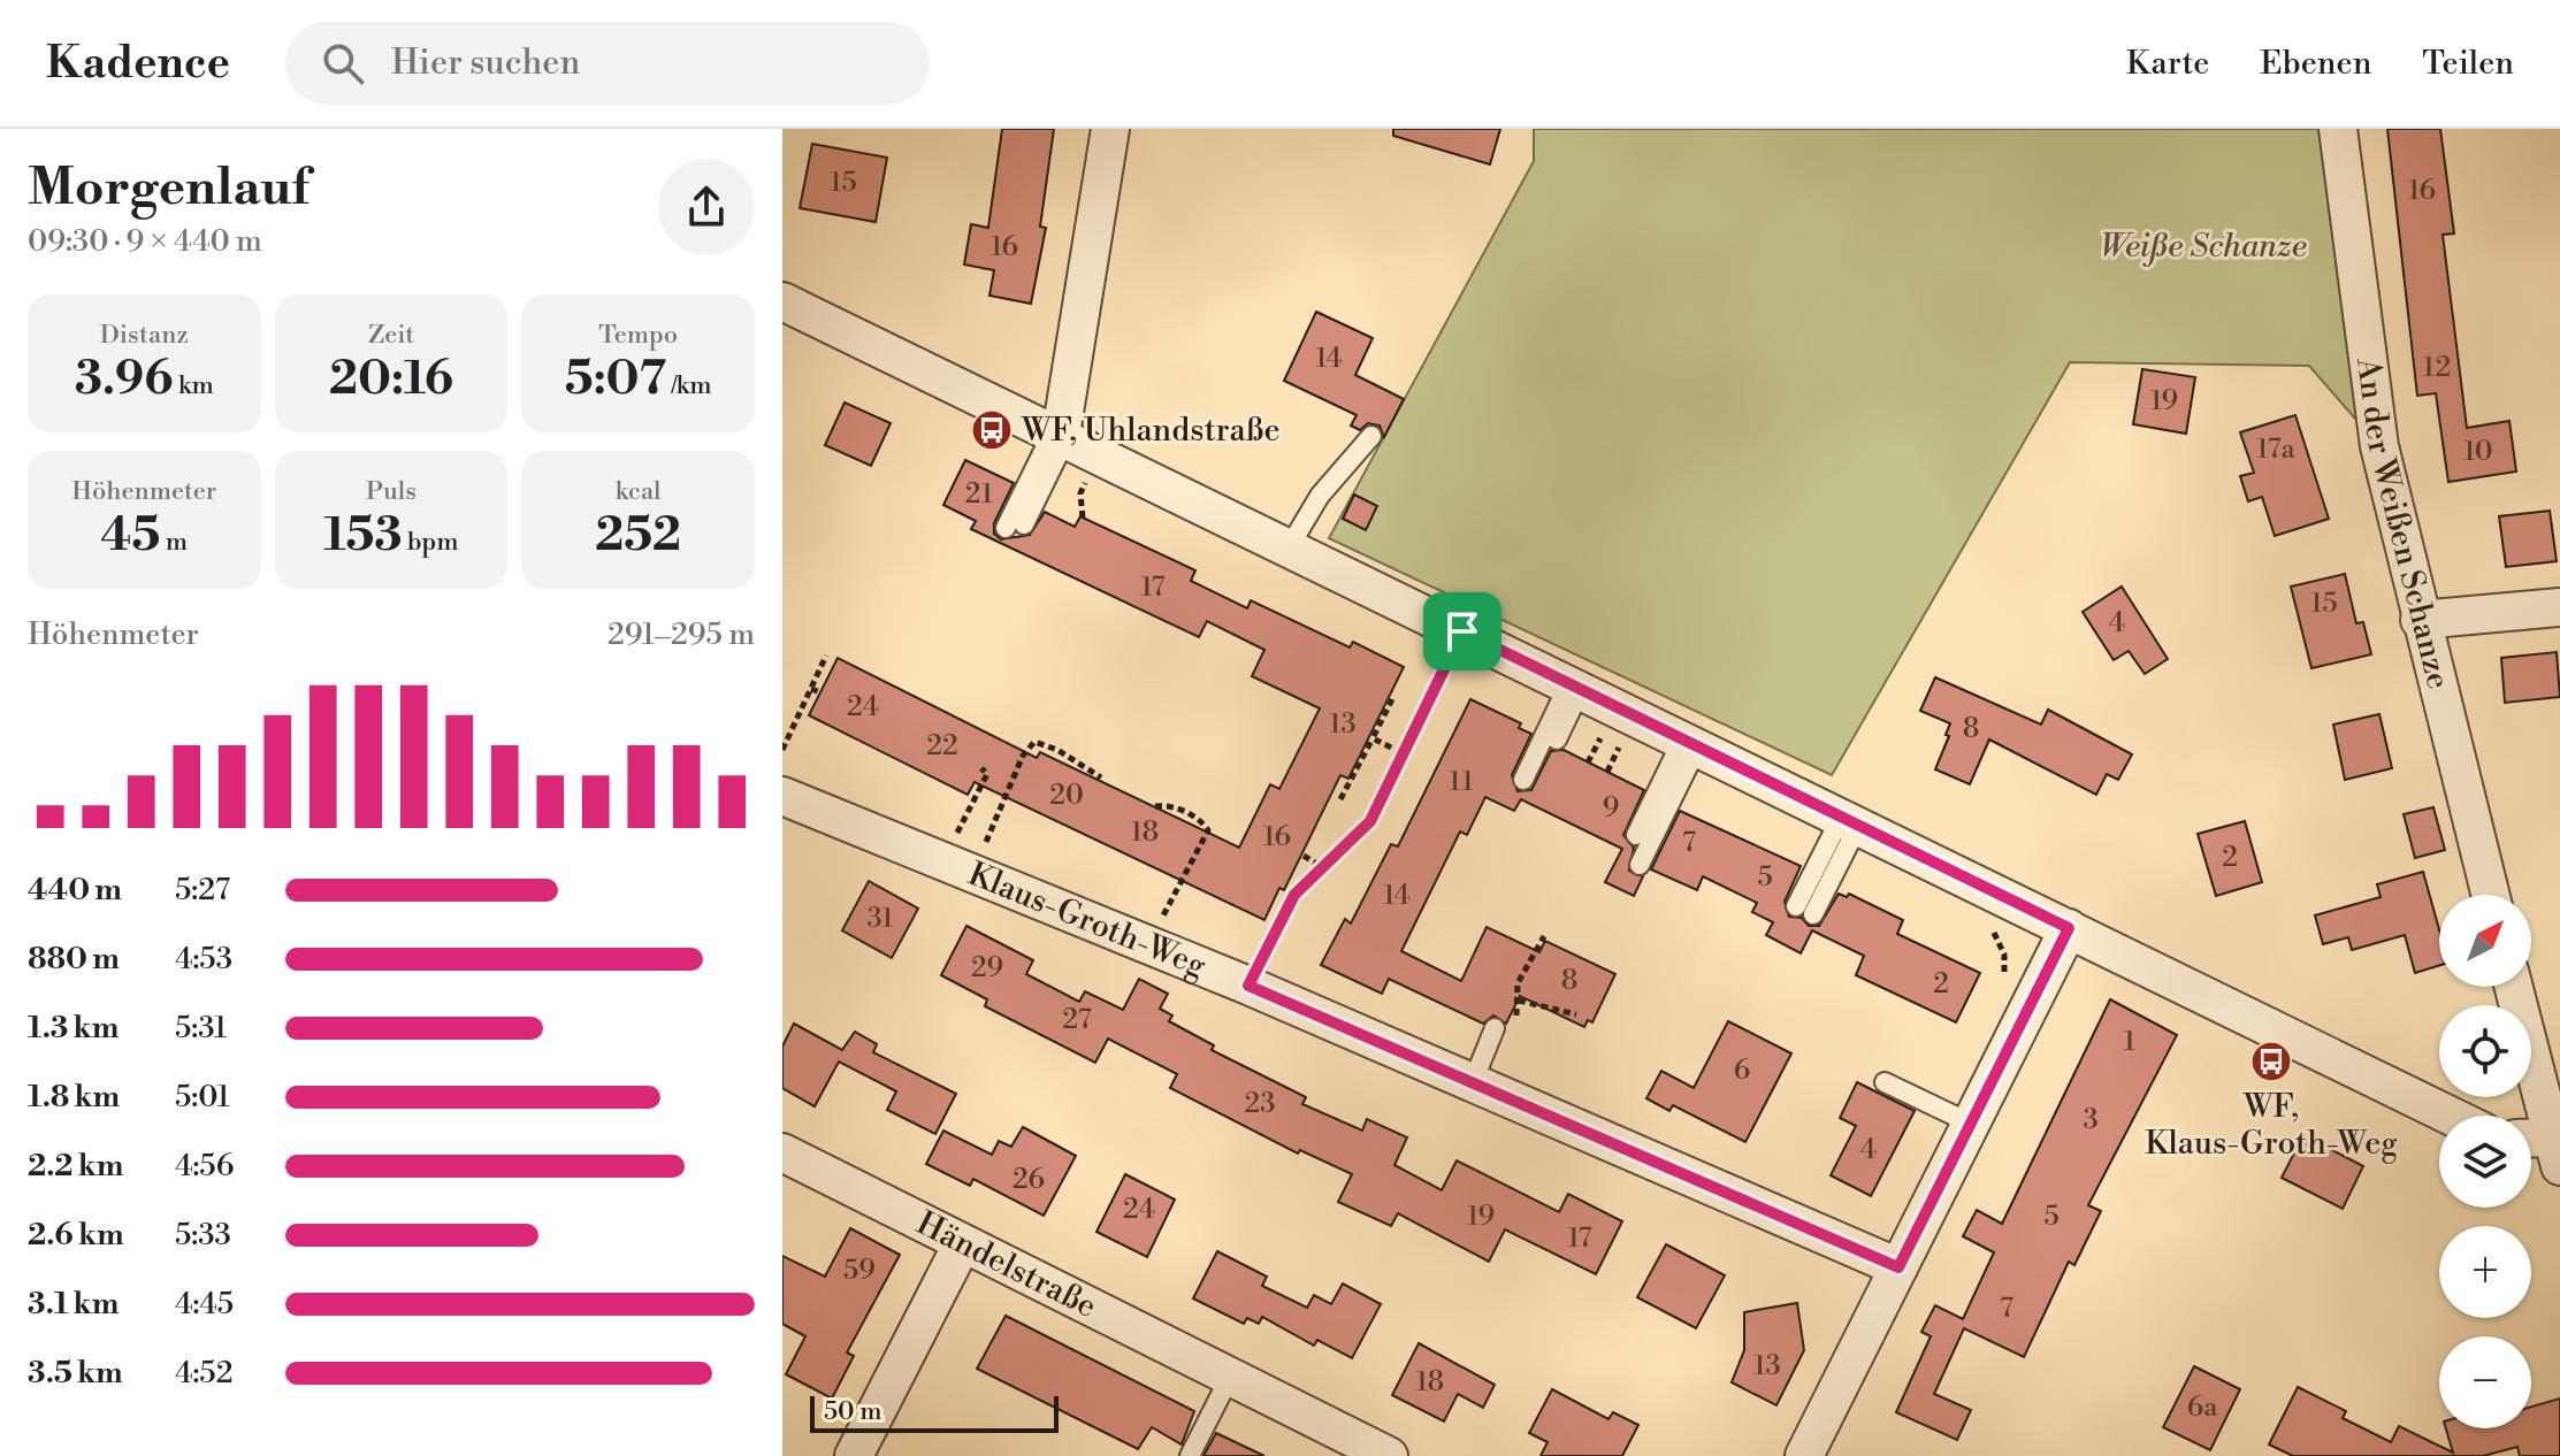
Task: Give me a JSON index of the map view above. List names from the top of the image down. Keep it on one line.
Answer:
{"streets":{"street":["An der Weißen Schanze","Klaus-Groth-Weg","Händelstraße"]},"parks":["Weiße Schanze"],"places":{"bus stop":["WF, Uhlandstraße","WF, Klaus-Groth-Weg"]},"house_numbers":["15","16","16","14","12","19","17a","10","21","17","15","4","24","13","8","22","11","20","9","18","16","7","2","5","14","31","29","8","2","27","1","6","23","3","4","26","24","19","5","17","59","7","13","18","6a"],"scale_bar":"50 m","north":"top right","page":{"header":"Kadence","search":"Hier suchen","nav":["Karte","Ebenen","Teilen"],"heading":["Morgenlauf","09:30 · 9 × 440 m"],"stats":[["Distanz","3.96 km"],["Zeit","20:16"],["Tempo","5:07 /km"],["Höhenmeter","45 m"],["Puls","153 bpm"],["kcal","252"]],"chart":["Höhenmeter","291–295 m"],"list":[{"name":"440 m","note":"5:27"},{"name":"880 m","note":"4:53"},{"name":"1.3 km","note":"5:31"},{"name":"1.8 km","note":"5:01"},{"name":"2.2 km","note":"4:56"},{"name":"2.6 km","note":"5:33"},{"name":"3.1 km","note":"4:45"},{"name":"3.5 km","note":"4:52"}],"map_buttons":["+","−"],"scale":"50 m"}}
